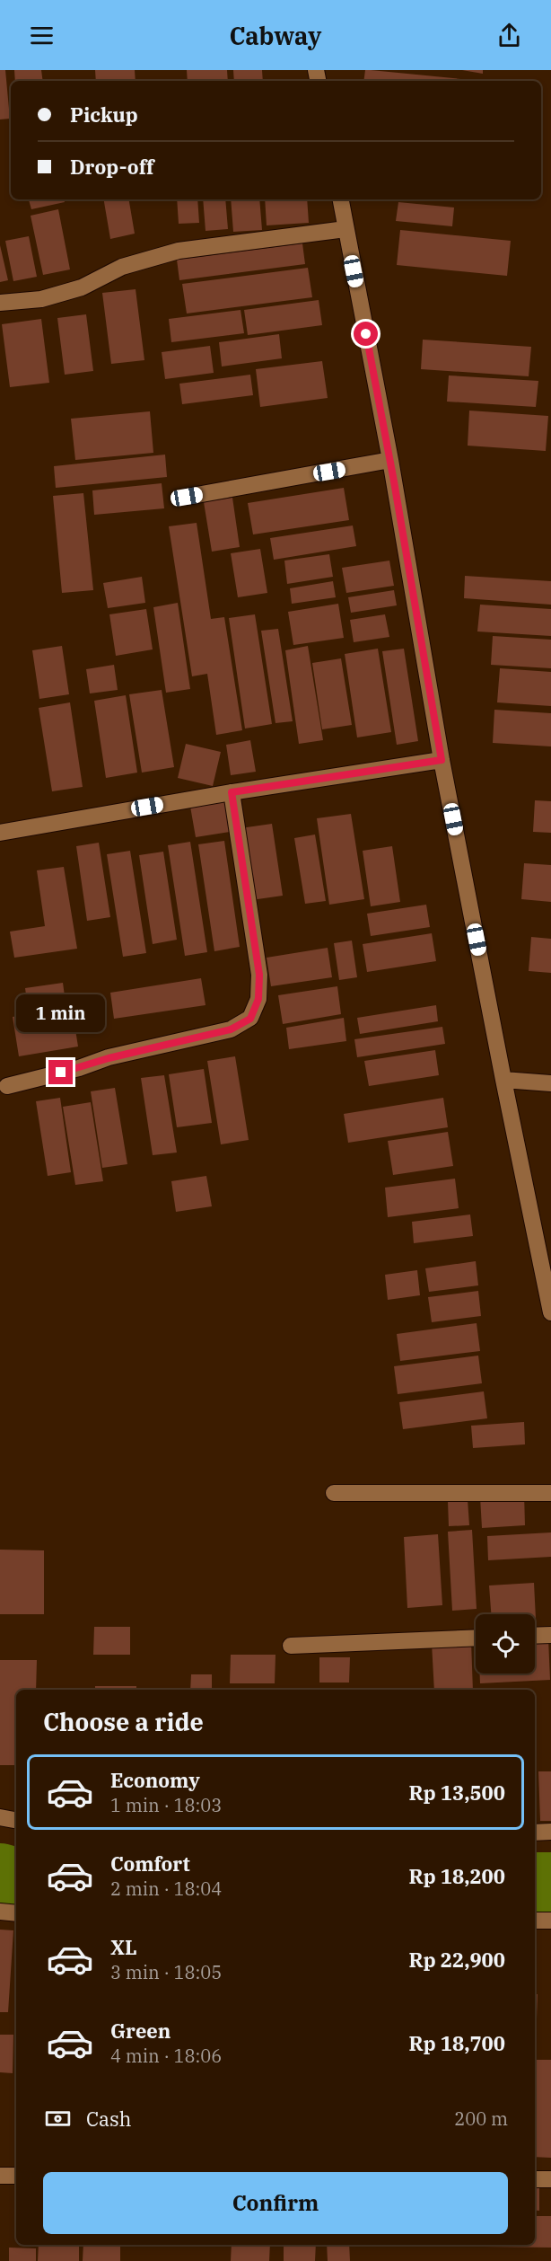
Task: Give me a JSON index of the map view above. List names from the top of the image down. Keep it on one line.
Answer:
{"page":{"header":"Cabway","banner":["Pickup","Drop-off"],"bubble":"1 min","heading":"Choose a ride","list":[{"name":"Economy","note":"1 min · 18:03","value":"Rp 13,500"},{"name":"Comfort","note":"2 min · 18:04","value":"Rp 18,200"},{"name":"XL","note":"3 min · 18:05","value":"Rp 22,900"},{"name":"Green","note":"4 min · 18:06","value":"Rp 18,700"}],"pay":["Cash","200 m"],"buttons":"Confirm"}}
